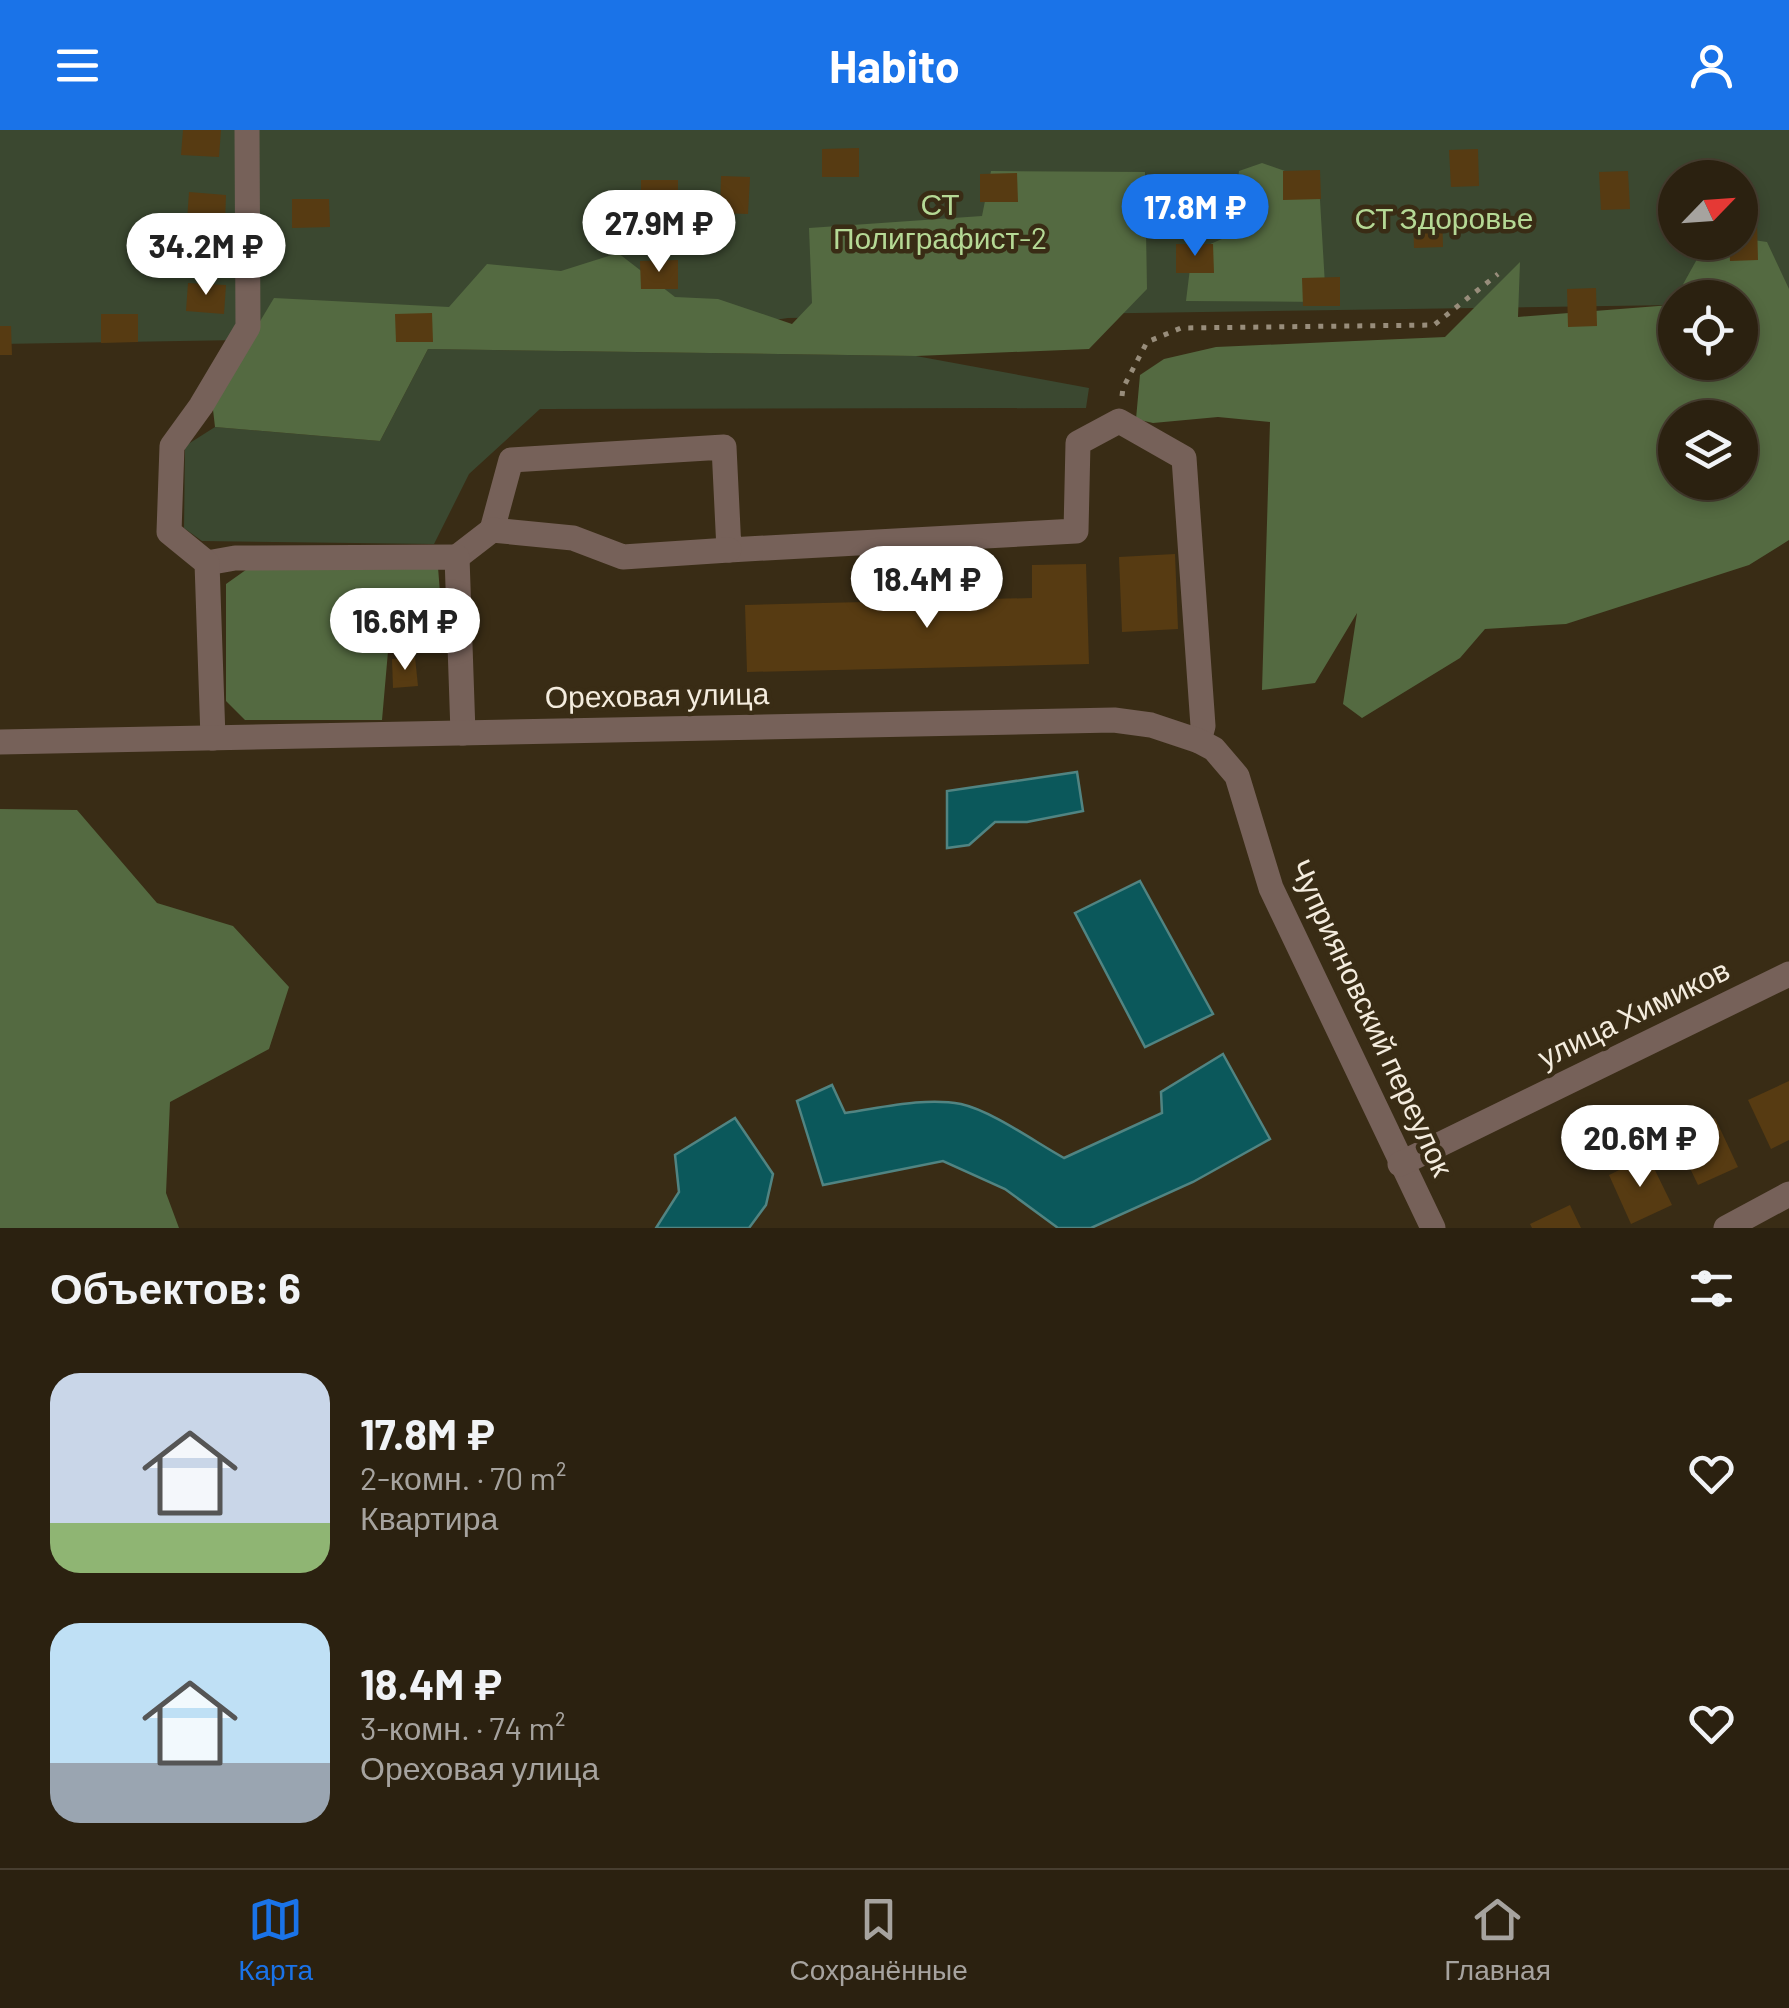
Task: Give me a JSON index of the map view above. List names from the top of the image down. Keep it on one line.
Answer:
{"streets":{"street":["Ореховая улица","улица Химиков","Чуприяновский переулок"]},"crossings":[["Ореховая улица","Чуприяновский переулок"],["улица Химиков","Чуприяновский переулок"]],"parks":["СТ Полиграфист-2","СТ Здоровье"],"north":"top right","page":{"header":"Habito","price":["17.8M ₽","27.9M ₽","34.2M ₽","18.4M ₽","16.6M ₽","20.6M ₽"],"heading":"Объектов: 6","list":[{"name":"17.8M ₽","note":"2-комн. · 70 m² · Квартира"},{"name":"18.4M ₽","note":"3-комн. · 74 m² · Ореховая улица"}],"tabs":["Карта","Сохранённые","Главная"]}}
